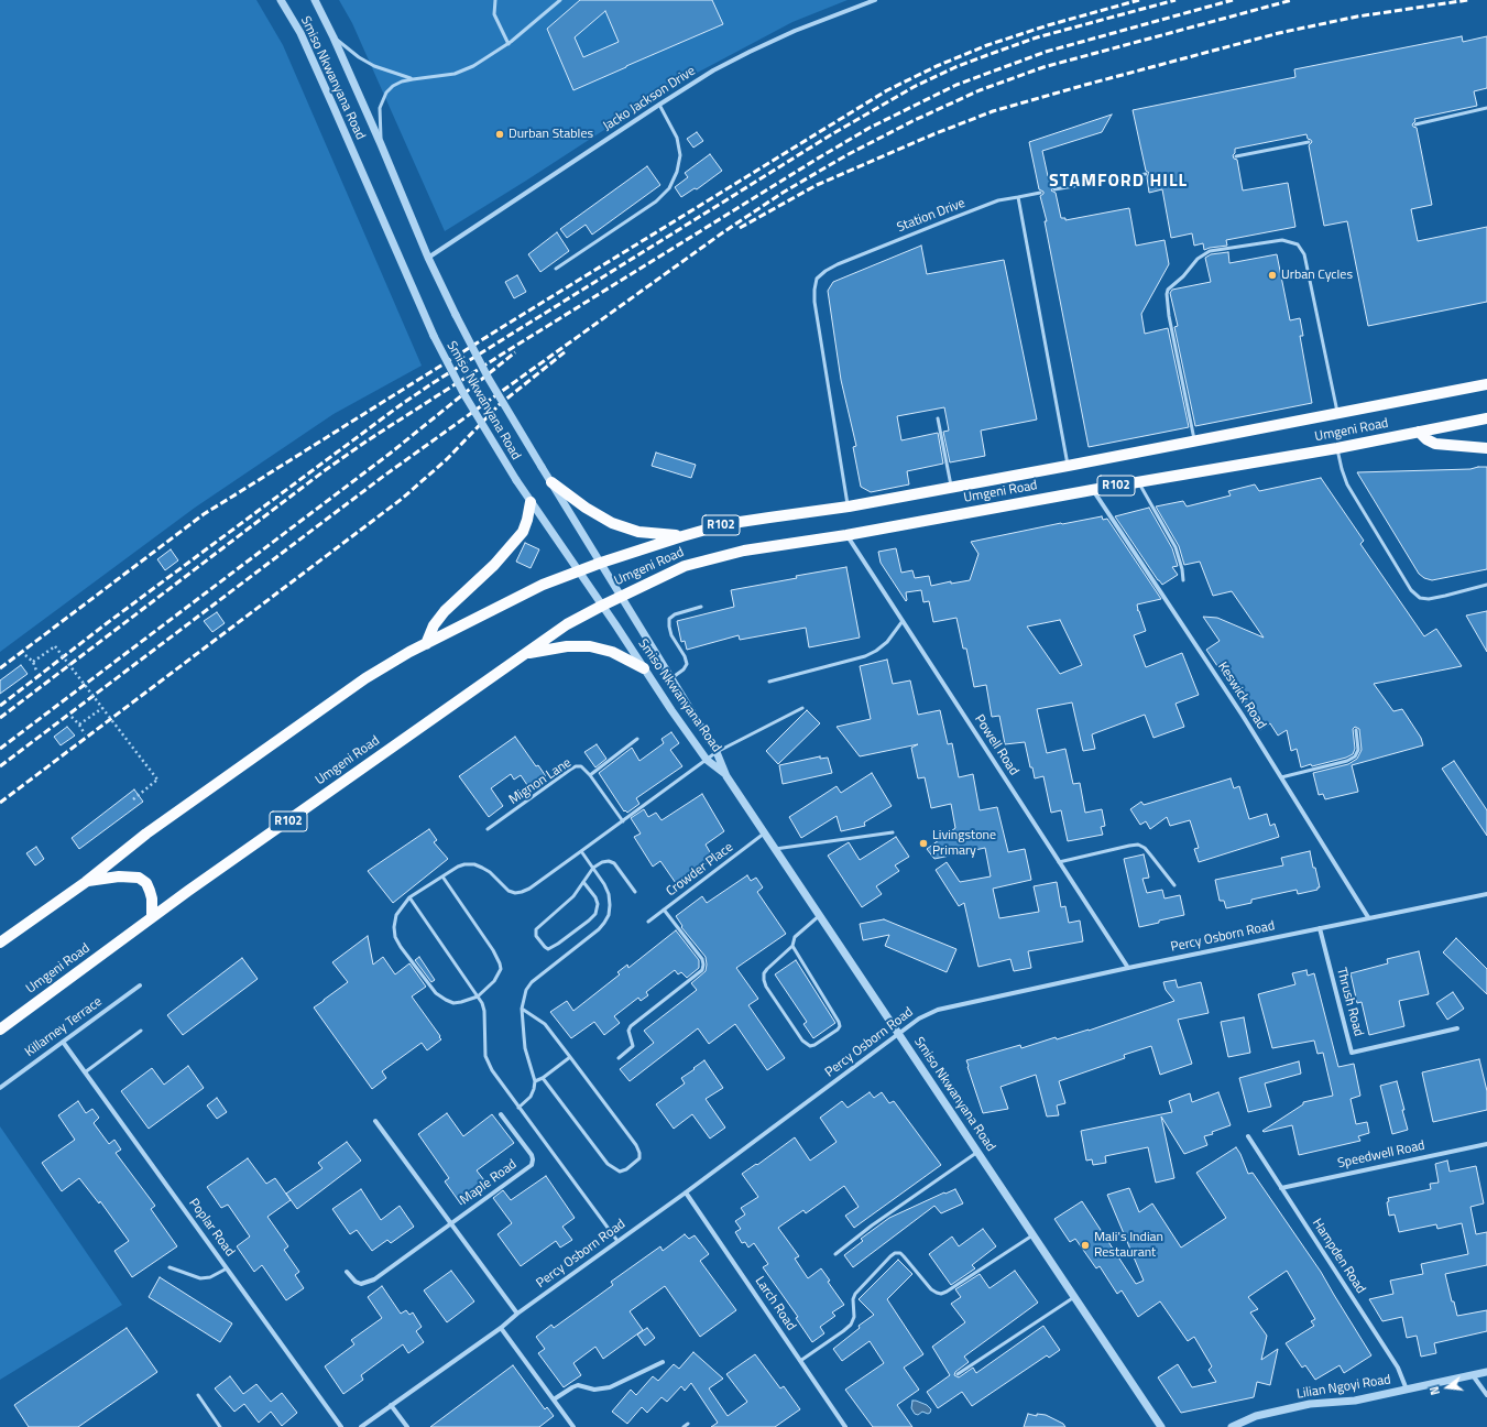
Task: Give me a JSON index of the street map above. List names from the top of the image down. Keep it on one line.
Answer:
{"streets":{"main road":["Umgeni Road","R102"],"street":["Smiso Nkwanyana Road","Jacko Jackson Drive","Keswick Road","Powell Road","Percy Osborn Road","Thrush Road","Killarney Terrace","Speedwell Road","Maple Road","Poplar Road","Hampden Road","Larch Road","Lilian Ngoyi Road"],"lane":["Station Drive","Mignon Lane","Crowder Place"]},"crossings":[["Smiso Nkwanyana Road","Jacko Jackson Drive"],["Smiso Nkwanyana Road","Umgeni Road"],["Smiso Nkwanyana Road","Crowder Place"],["Smiso Nkwanyana Road","Percy Osborn Road"],["Station Drive","Umgeni Road"],["Umgeni Road","Keswick Road"],["Umgeni Road","Powell Road"],["Keswick Road","Percy Osborn Road"],["Powell Road","Percy Osborn Road"],["Percy Osborn Road","Thrush Road"],["Percy Osborn Road","Larch Road"],["Killarney Terrace","Poplar Road"],["Speedwell Road","Hampden Road"],["Hampden Road","Lilian Ngoyi Road"]],"districts":["STAMFORD HILL"],"places":["Durban Stables","Urban Cycles","Livingstone Primary","Mali's Indian Restaurant"],"north":"left"}
